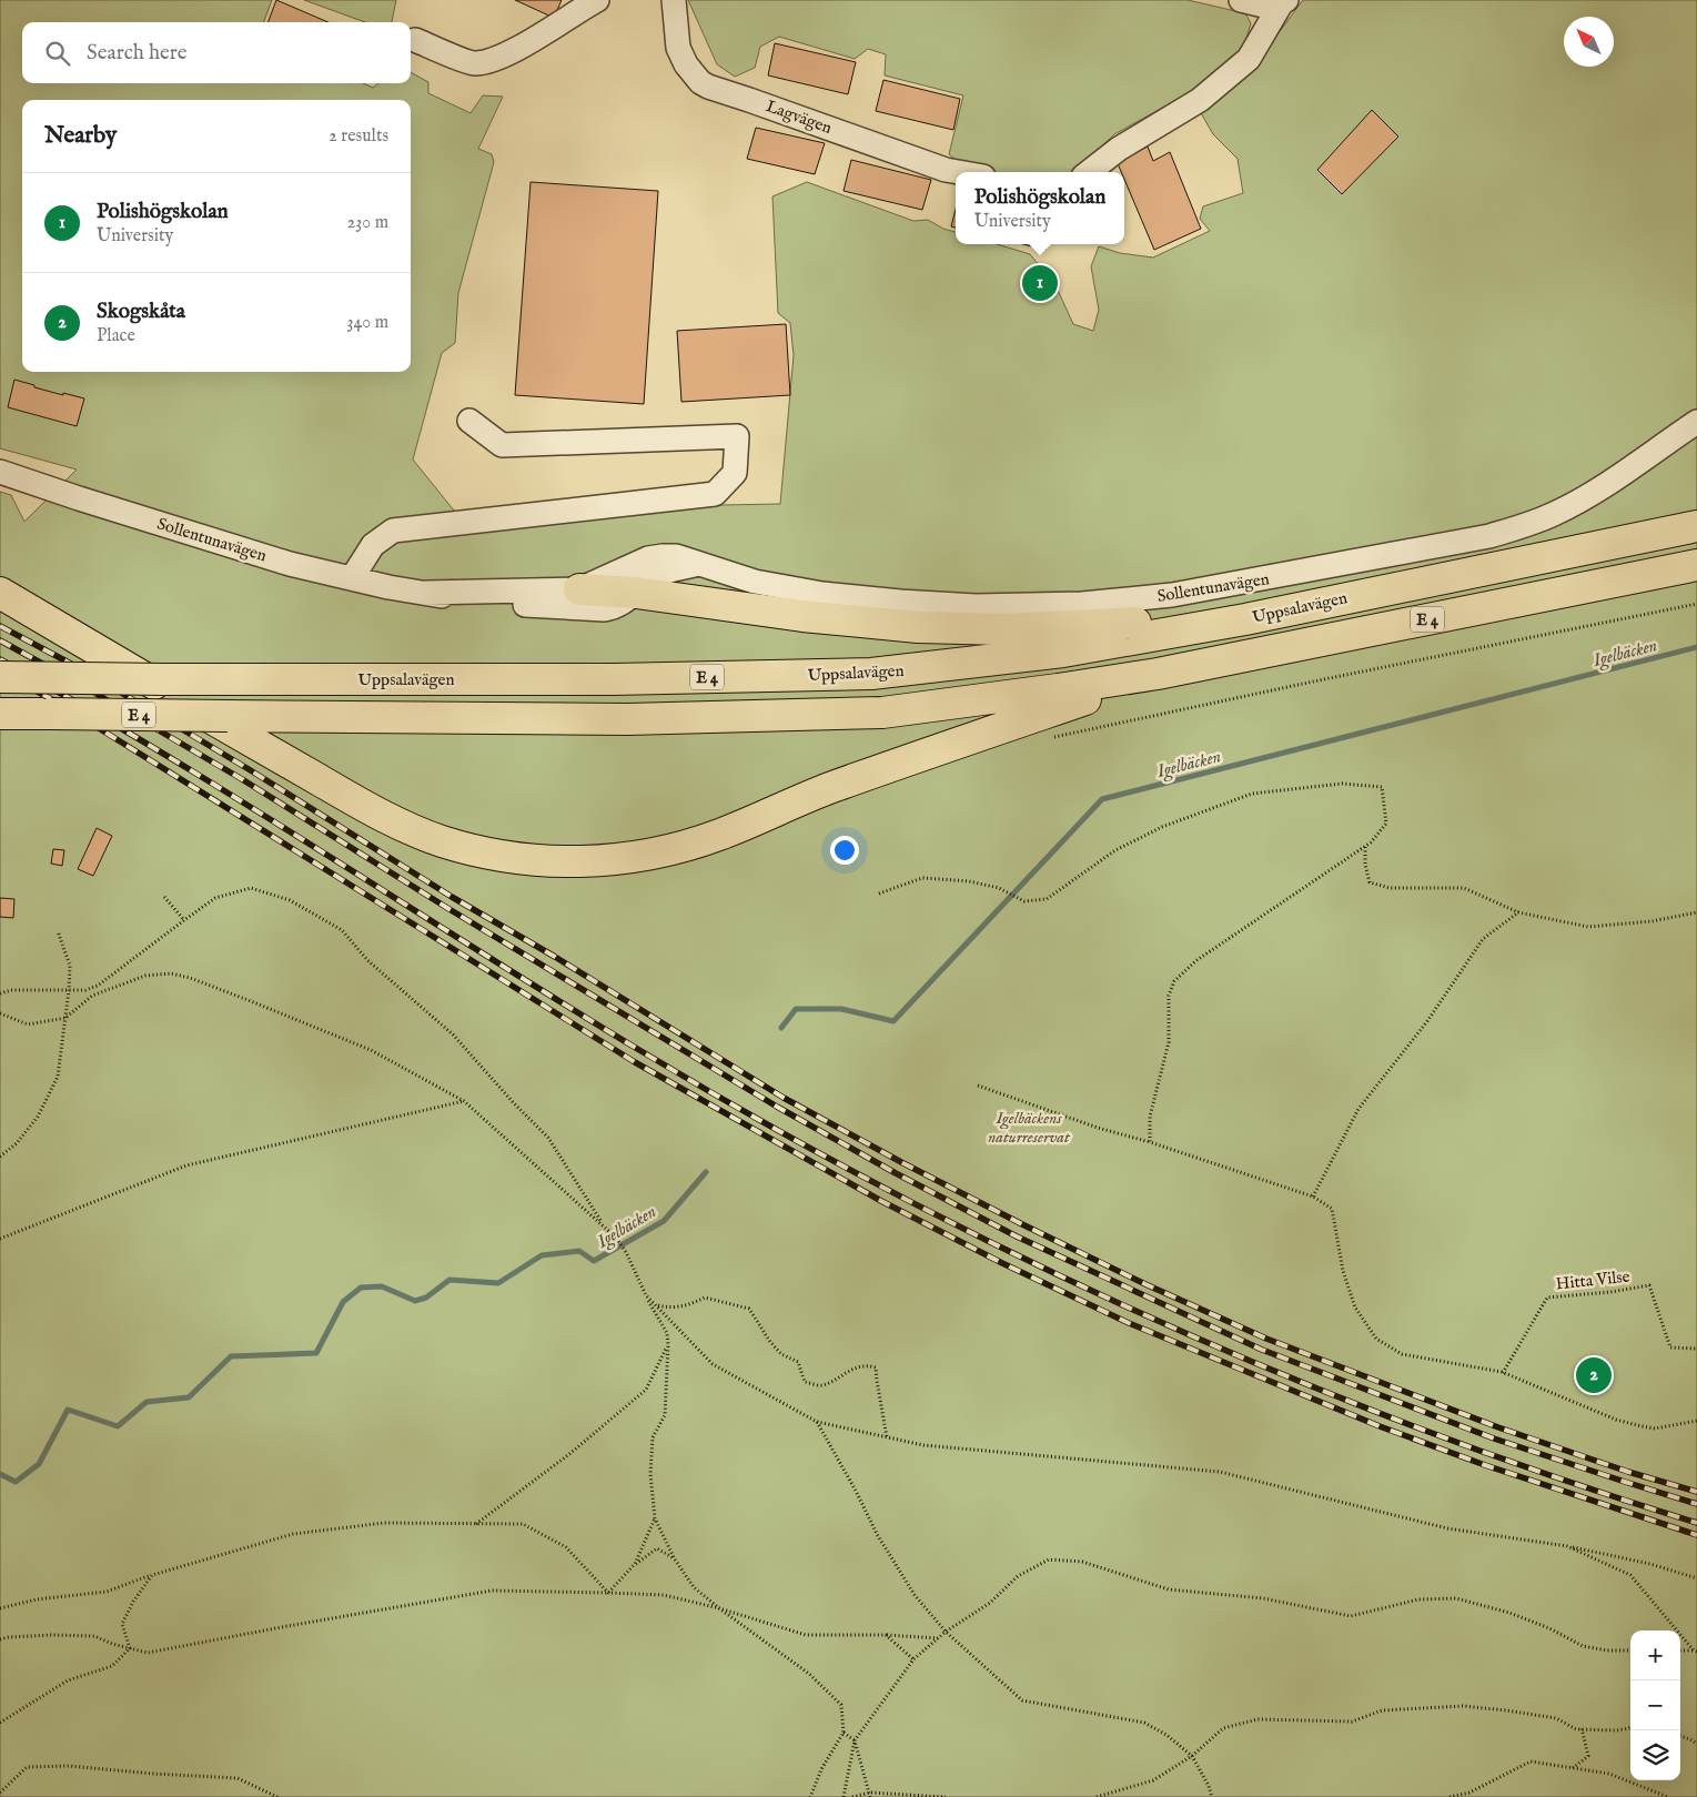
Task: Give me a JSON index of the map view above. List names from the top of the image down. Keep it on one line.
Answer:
{"streets":{"highway":["Uppsalavägen","E 4"],"street":["Lagvägen","Sollentunavägen"],"path":["Hitta Vilse"]},"water":["Igelbäcken"],"parks":["Igelbäckens naturreservat"],"north":"top left","page":{"search":"Search here","heading":["Nearby","2 results"],"popup":["Polishögskolan","University"],"list":[{"mark":"1","name":"Polishögskolan","note":"University","value":"230 m"},{"mark":"2","name":"Skogskåta","note":"Place","value":"340 m"}],"pins":["1","2"],"map_buttons":["+","−"]}}
